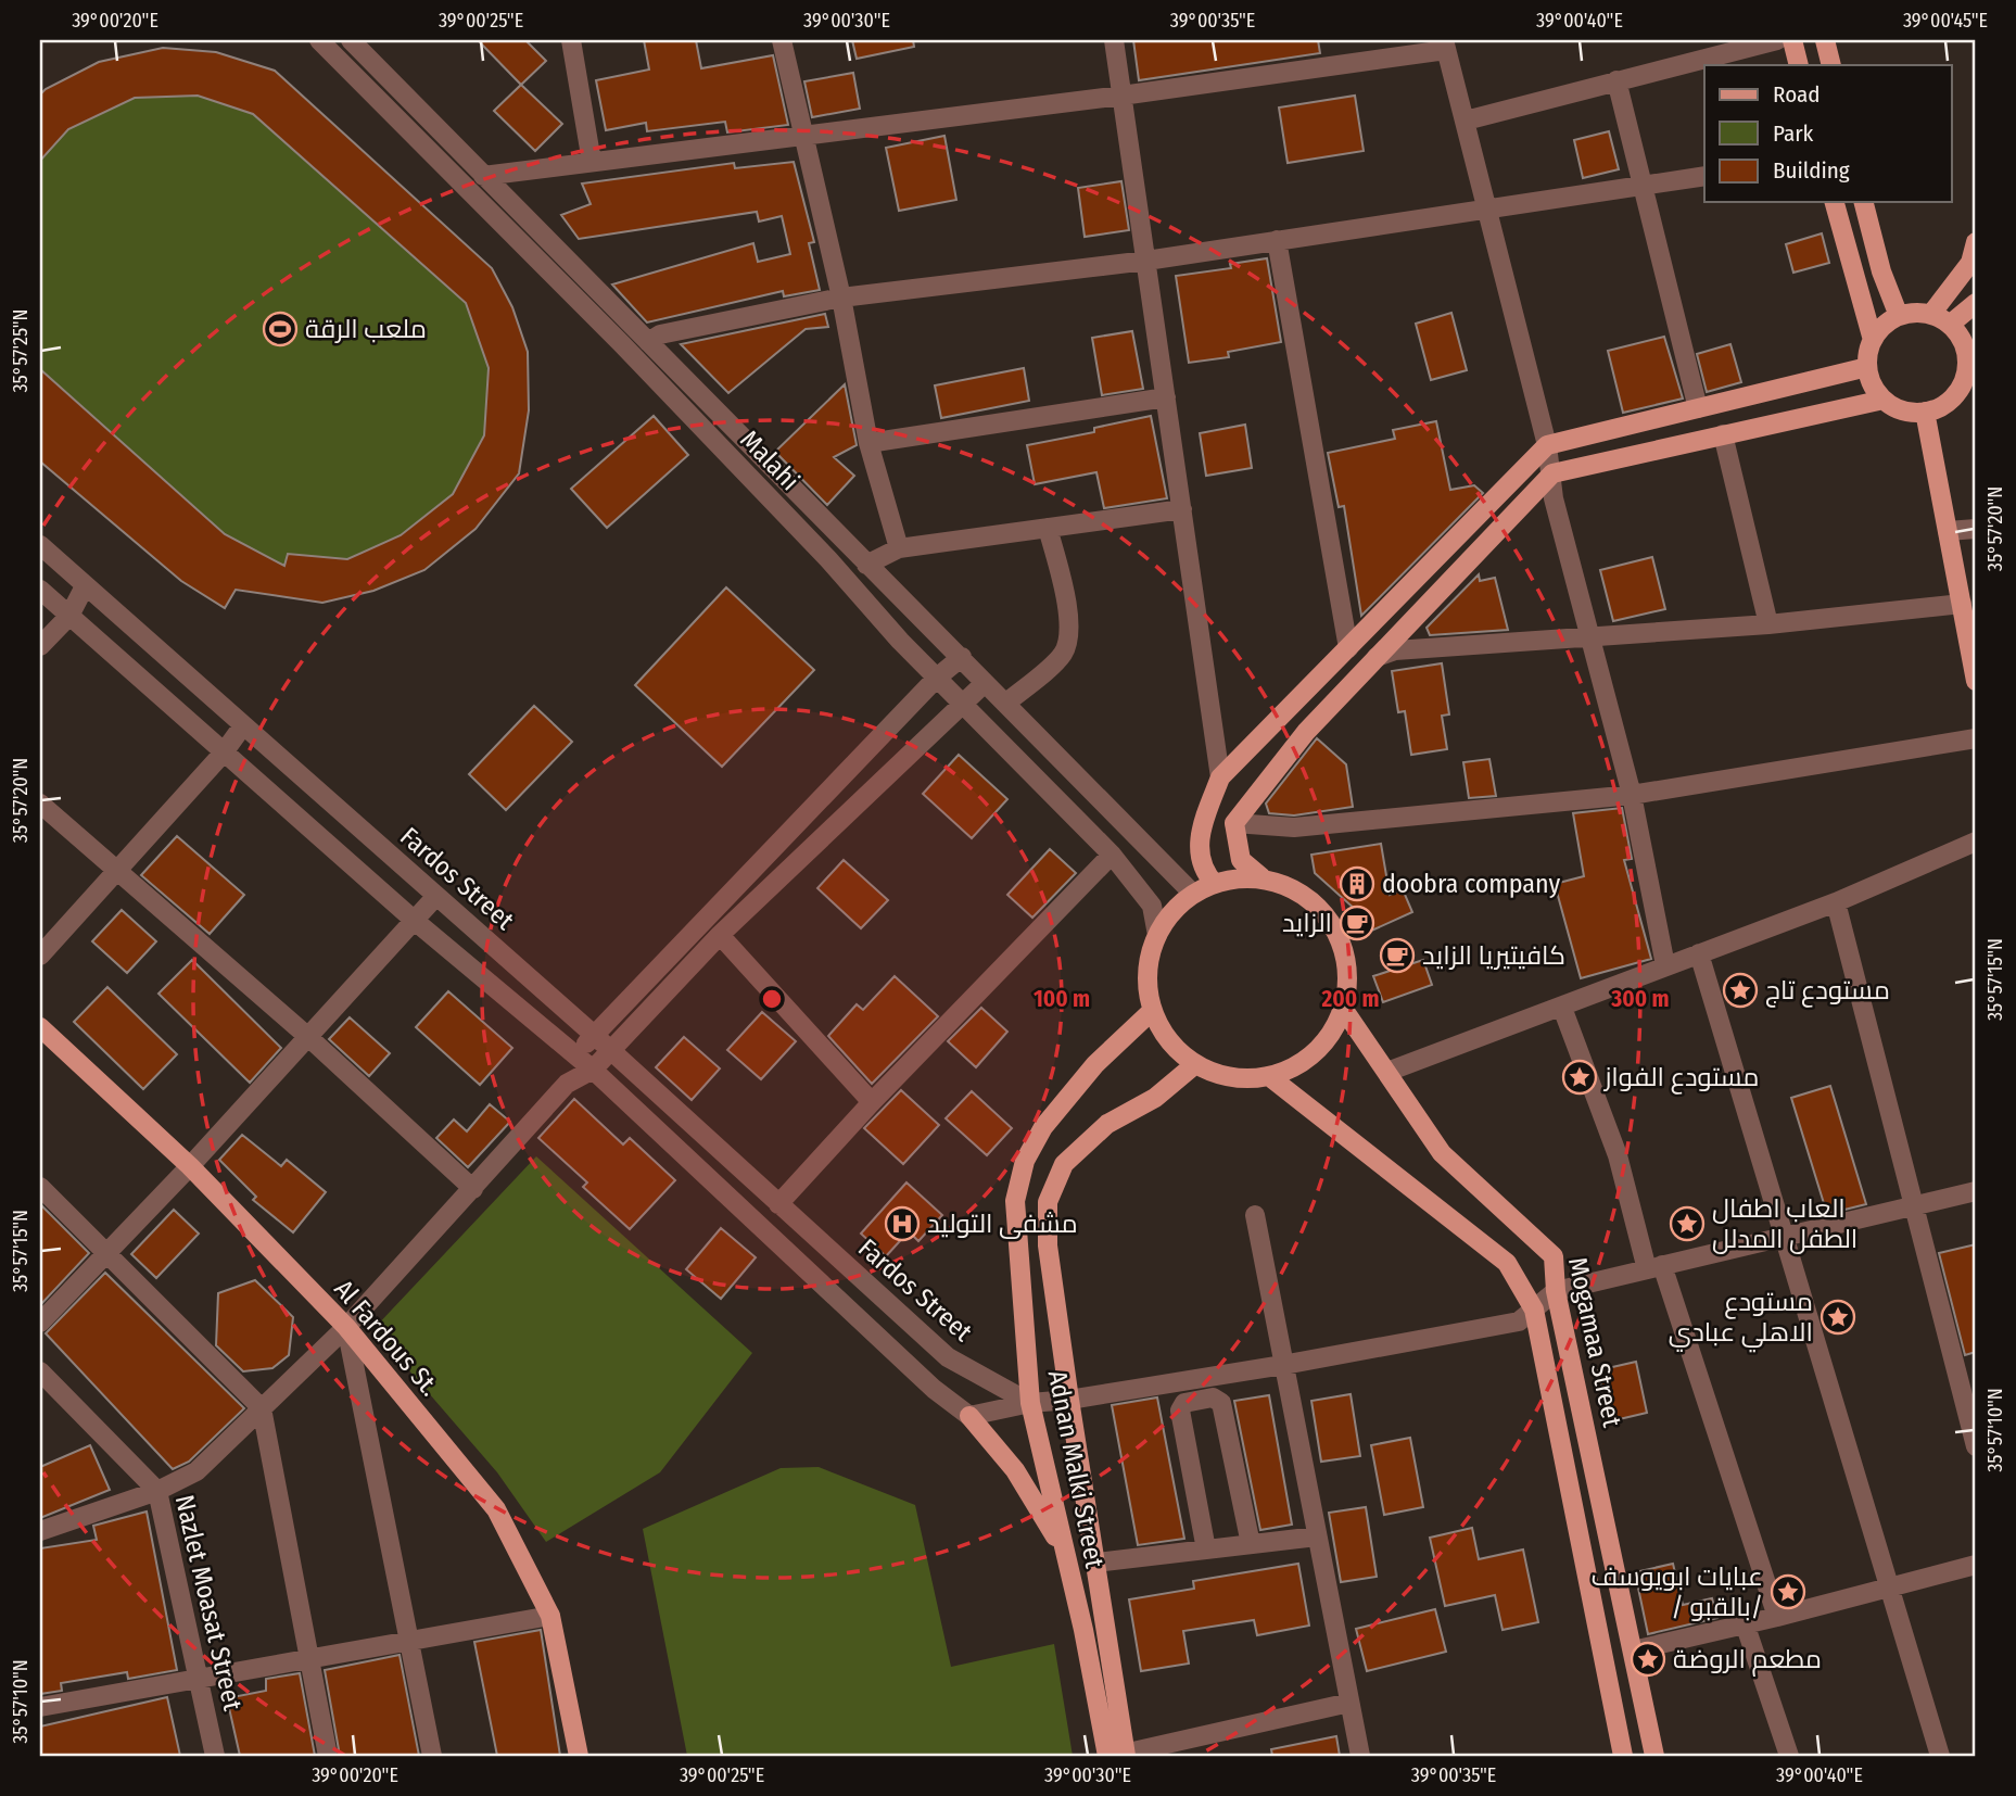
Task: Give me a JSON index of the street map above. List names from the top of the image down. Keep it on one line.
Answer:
{"streets":{"main road":["Al Fardous St.","Mogamaa Street","Adnan Malki Street"],"street":["Malahi","Fardos Street","Nazlet Moasat Street"]},"crossings":[["Malahi","Mogamaa Street"],["Malahi","Adnan Malki Street"],["Fardos Street","Adnan Malki Street"],["Mogamaa Street","Adnan Malki Street"]],"places":{"sports":["ملعب الرقة"],"building":["doobra company"],"cafe":["الزايد","كافيتيريا الزايد"],"place":["مستودع تاج","مستودع الفواز","العاب اطفال الطفل المدلل","مستودع الاهلي عبادي","عبايات ابويوسف / بالقبو/","مطعم الروضة"],"hospital":["مشفى التوليد"]},"legend":["Road","Park","Building"],"coordinates":["39°00'20\"E","39°00'25\"E","39°00'30\"E","39°00'35\"E","39°00'40\"E","39°00'45\"E","35°57'25\"N","35°57'20\"N","35°57'15\"N","35°57'10\"N"],"rings":["100 m","200 m","300 m"]}
